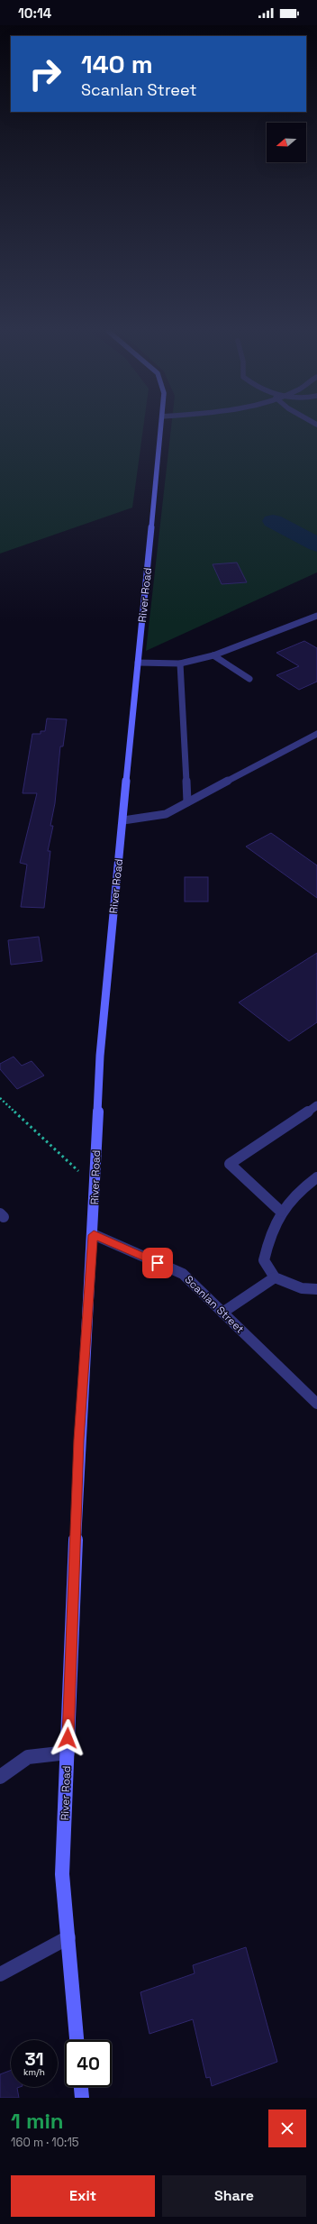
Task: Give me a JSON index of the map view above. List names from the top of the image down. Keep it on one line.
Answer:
{"streets":{"street":["River Road","Scanlan Street"]},"crossings":[["River Road","Scanlan Street"]],"north":"left","page":{"status":"10:14","turn":["140 m","Scanlan Street"],"speed":"31 km/h","limit":"40","heading":["1 min","160 m · 10:15"],"buttons":["Exit","Share"]}}
